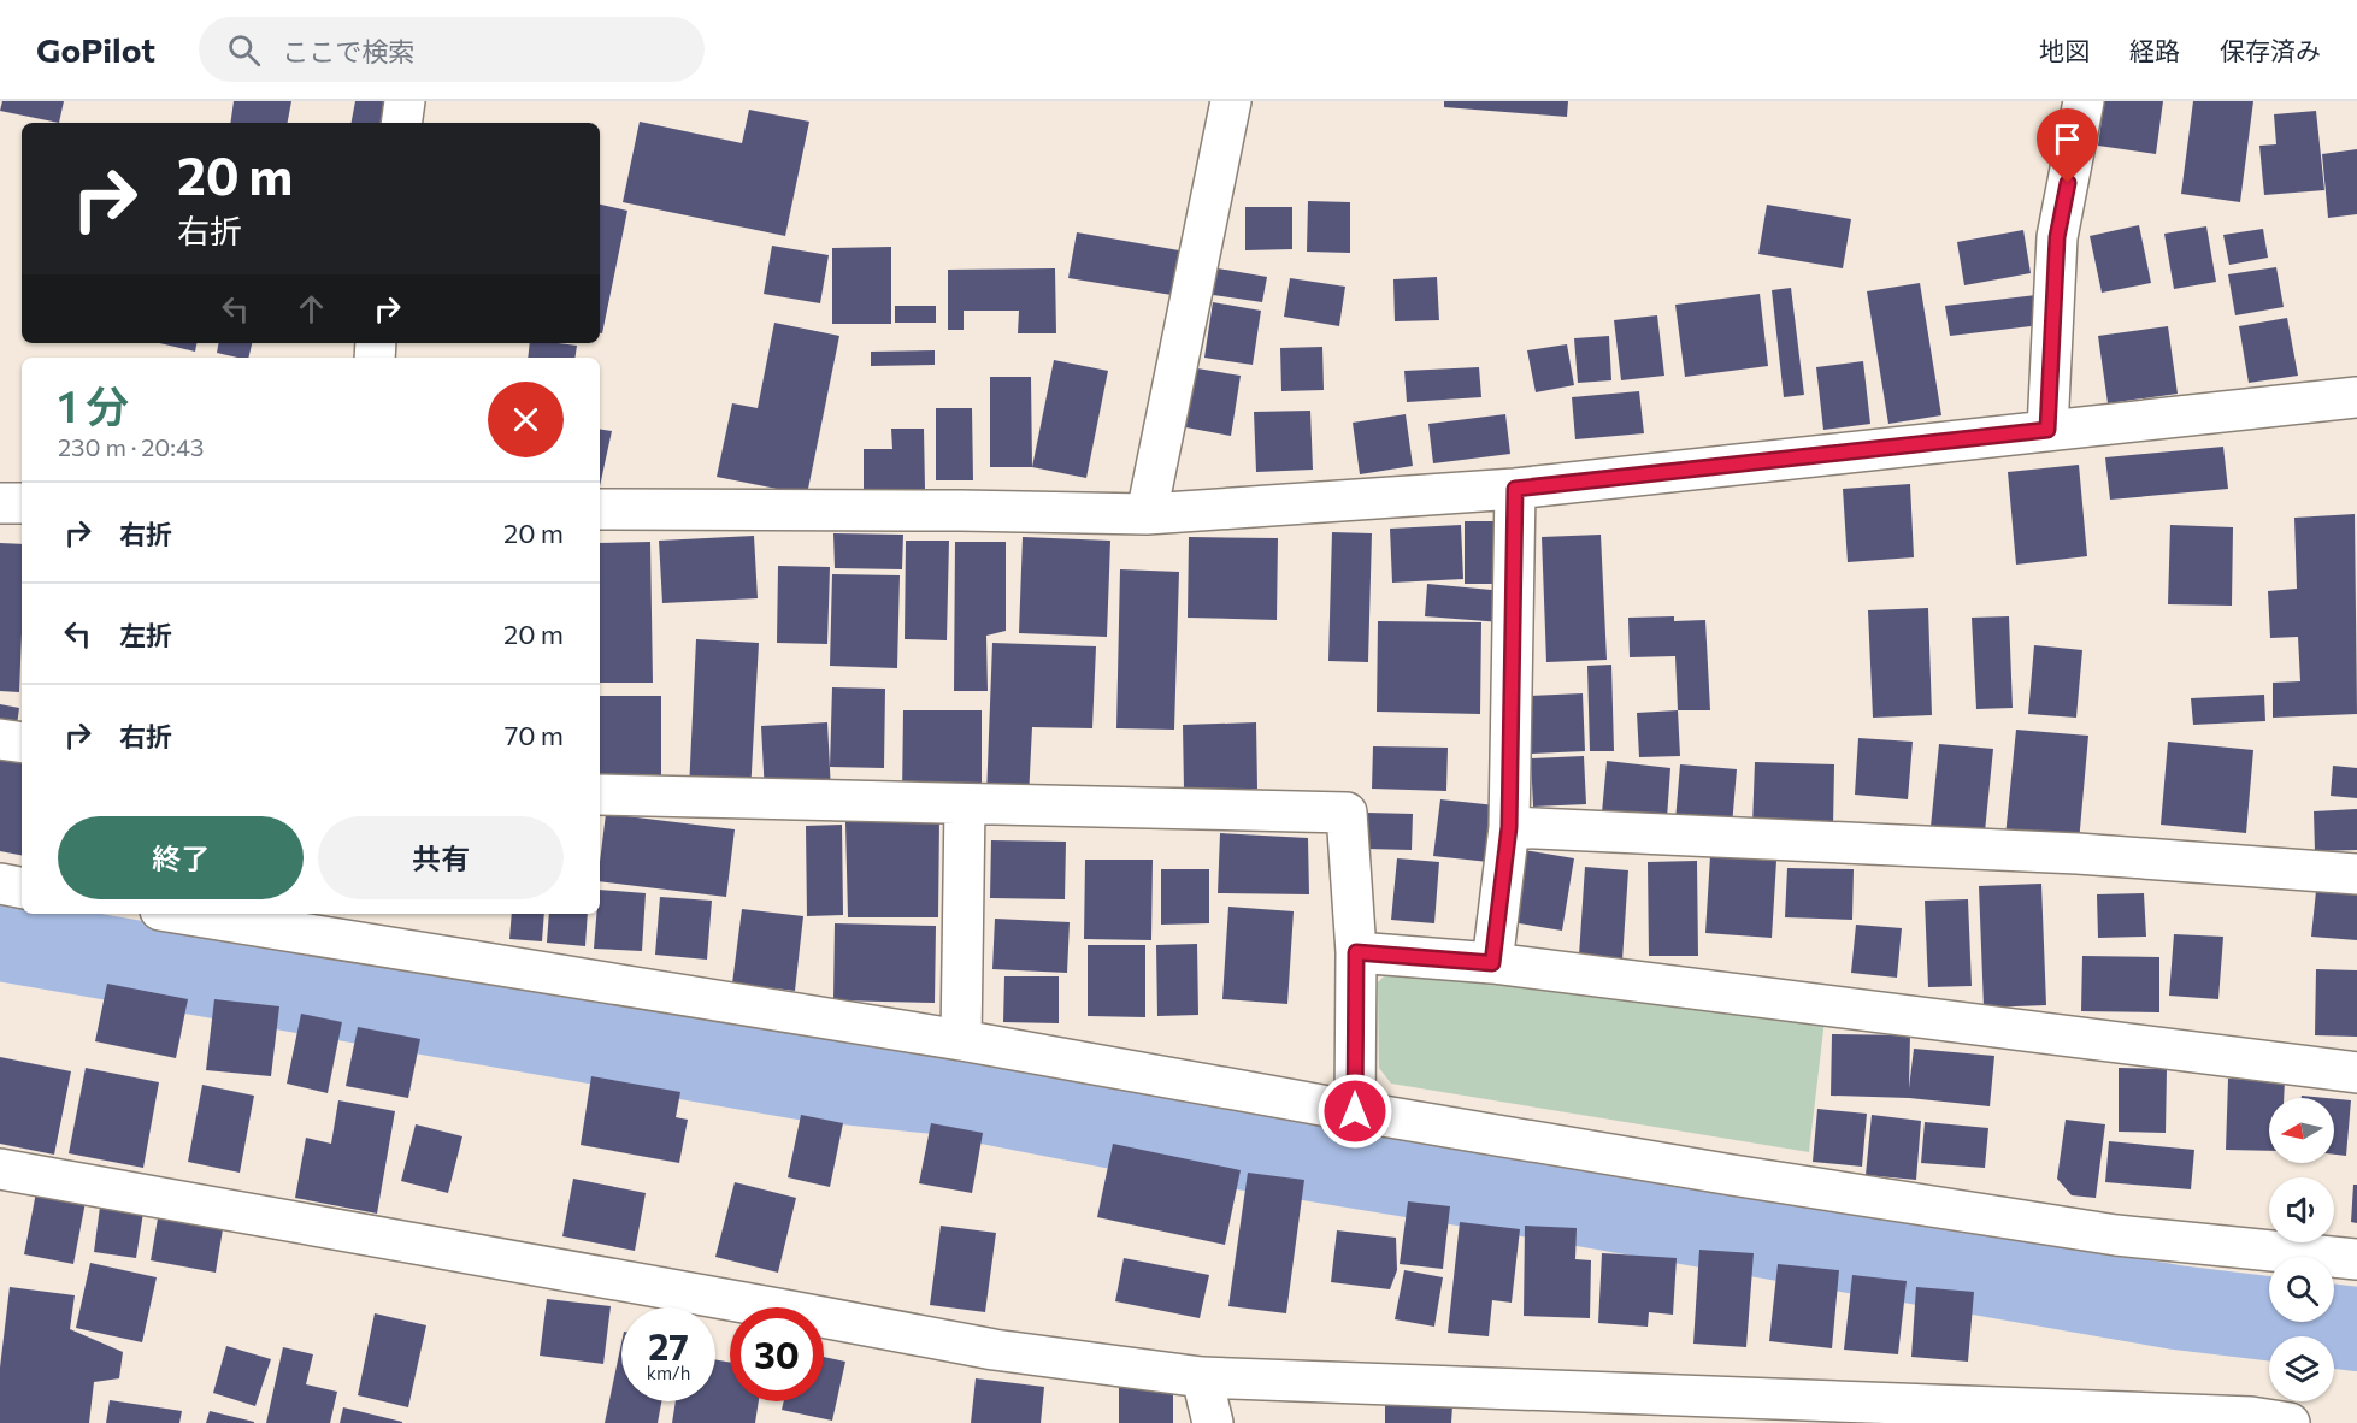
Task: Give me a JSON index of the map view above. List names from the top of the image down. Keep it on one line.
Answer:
{"north":"left","page":{"header":"GoPilot","search":"ここで検索","nav":["地図","経路","保存済み"],"turn":["20 m","右折"],"heading":["1 分","230 m · 20:43"],"list":[{"name":"右折","value":"20 m"},{"name":"左折","value":"20 m"},{"name":"右折","value":"70 m"}],"buttons":["終了","共有"],"speed":"27 km/h","limit":"30"}}
